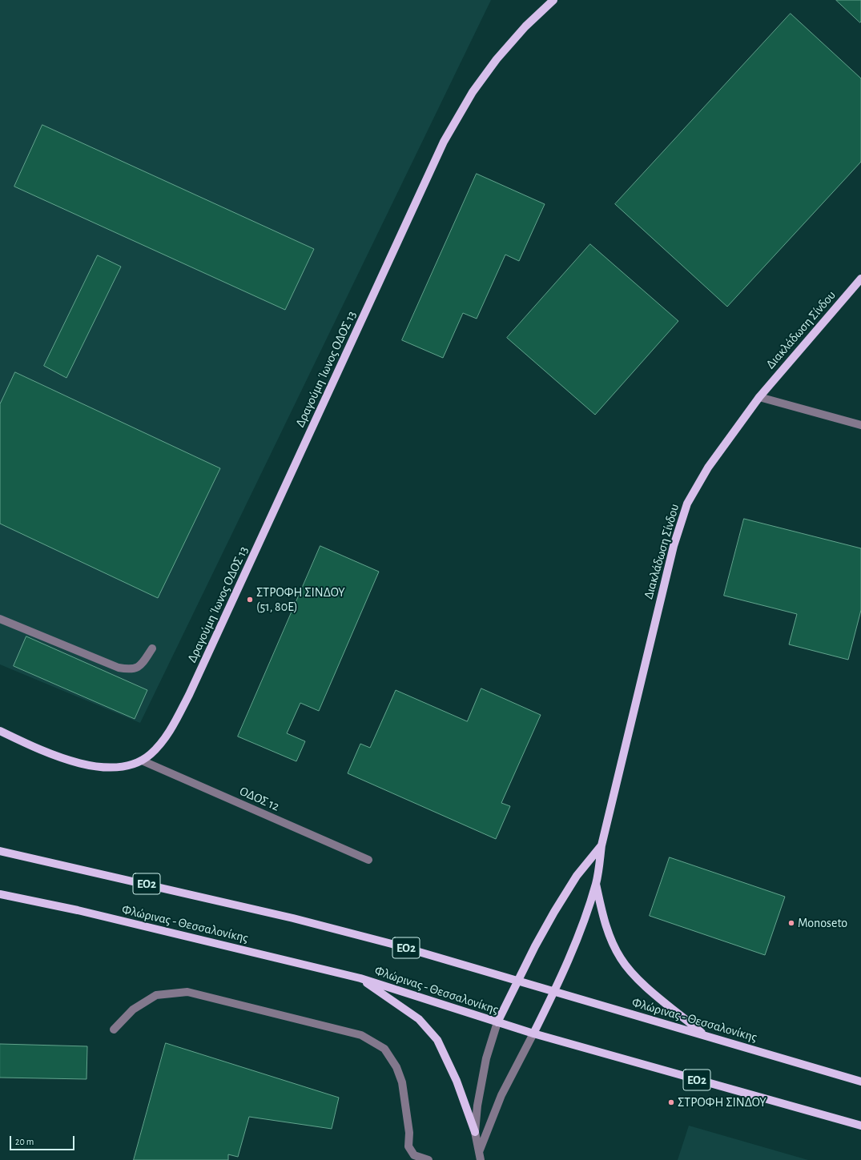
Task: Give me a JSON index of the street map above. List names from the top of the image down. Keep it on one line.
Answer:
{"streets":{"main road":["Διακλάδωση Σίνδου","Δραγούμη Ίωνος ΟΔΟΣ 13","ΕΟ2","Φλώρινας - Θεσσαλονίκης"],"street":["ΟΔΟΣ 12"]},"crossings":[["Δραγούμη Ίωνος ΟΔΟΣ 13","ΟΔΟΣ 12"]],"places":["ΣΤΡΟΦΗ ΣΙΝΔΟΥ (51, 80Ε)","Monoseto","ΣΤΡΟΦΗ ΣΙΝΔΟΥ"],"scale_bar":"20 m"}
